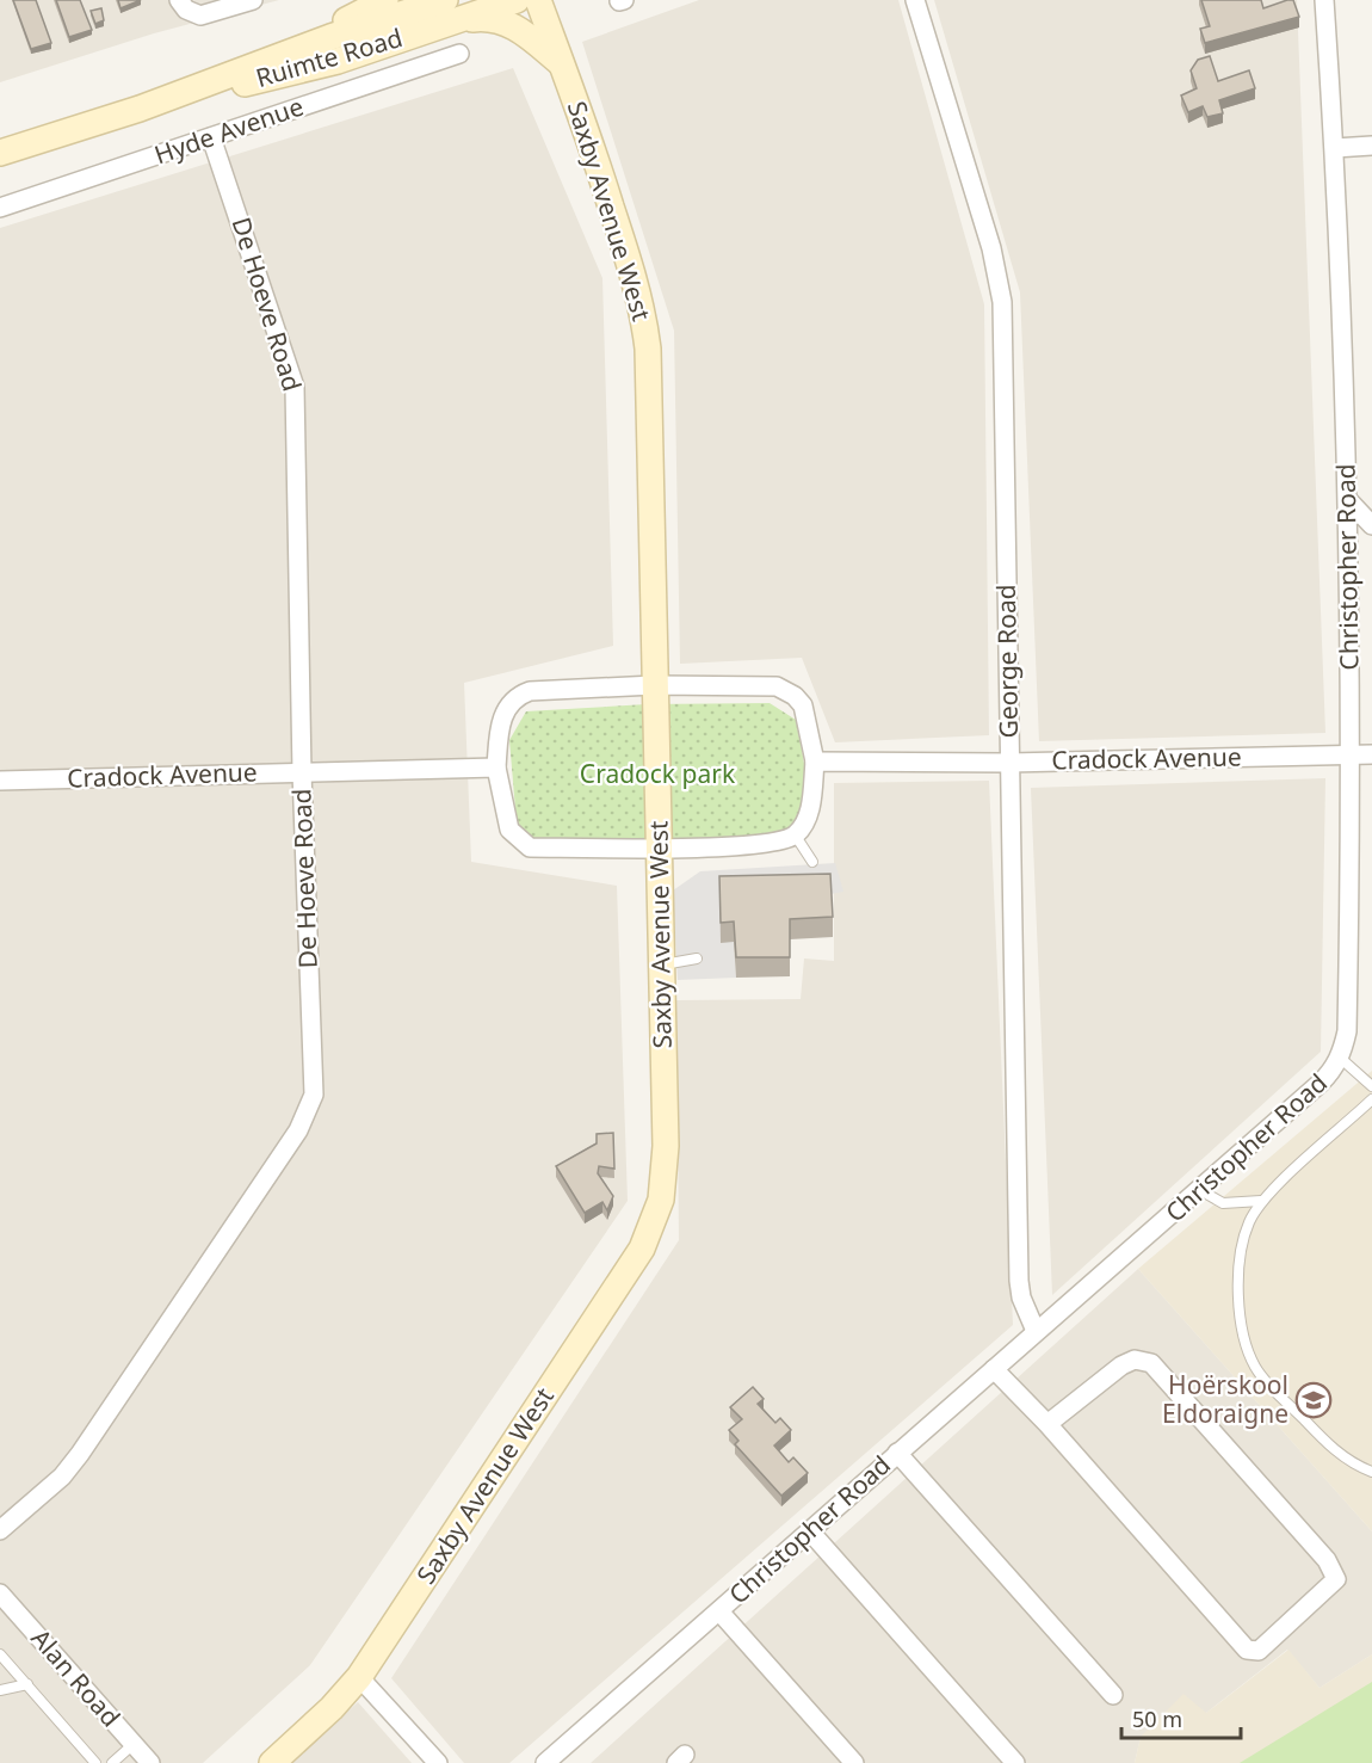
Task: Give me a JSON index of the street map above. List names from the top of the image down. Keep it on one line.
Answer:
{"streets":{"street":["Ruimte Road","Hyde Avenue","Saxby Avenue West","De Hoeve Road","Christopher Road","George Road","Cradock Avenue","Alan Road"]},"crossings":[["Hyde Avenue","De Hoeve Road"],["De Hoeve Road","Cradock Avenue"],["Christopher Road","George Road"],["Christopher Road","Cradock Avenue"],["George Road","Cradock Avenue"]],"parks":["Cradock park"],"places":{"school or university":["Hoërskool Eldoraigne"]},"scale_bar":"50 m"}
